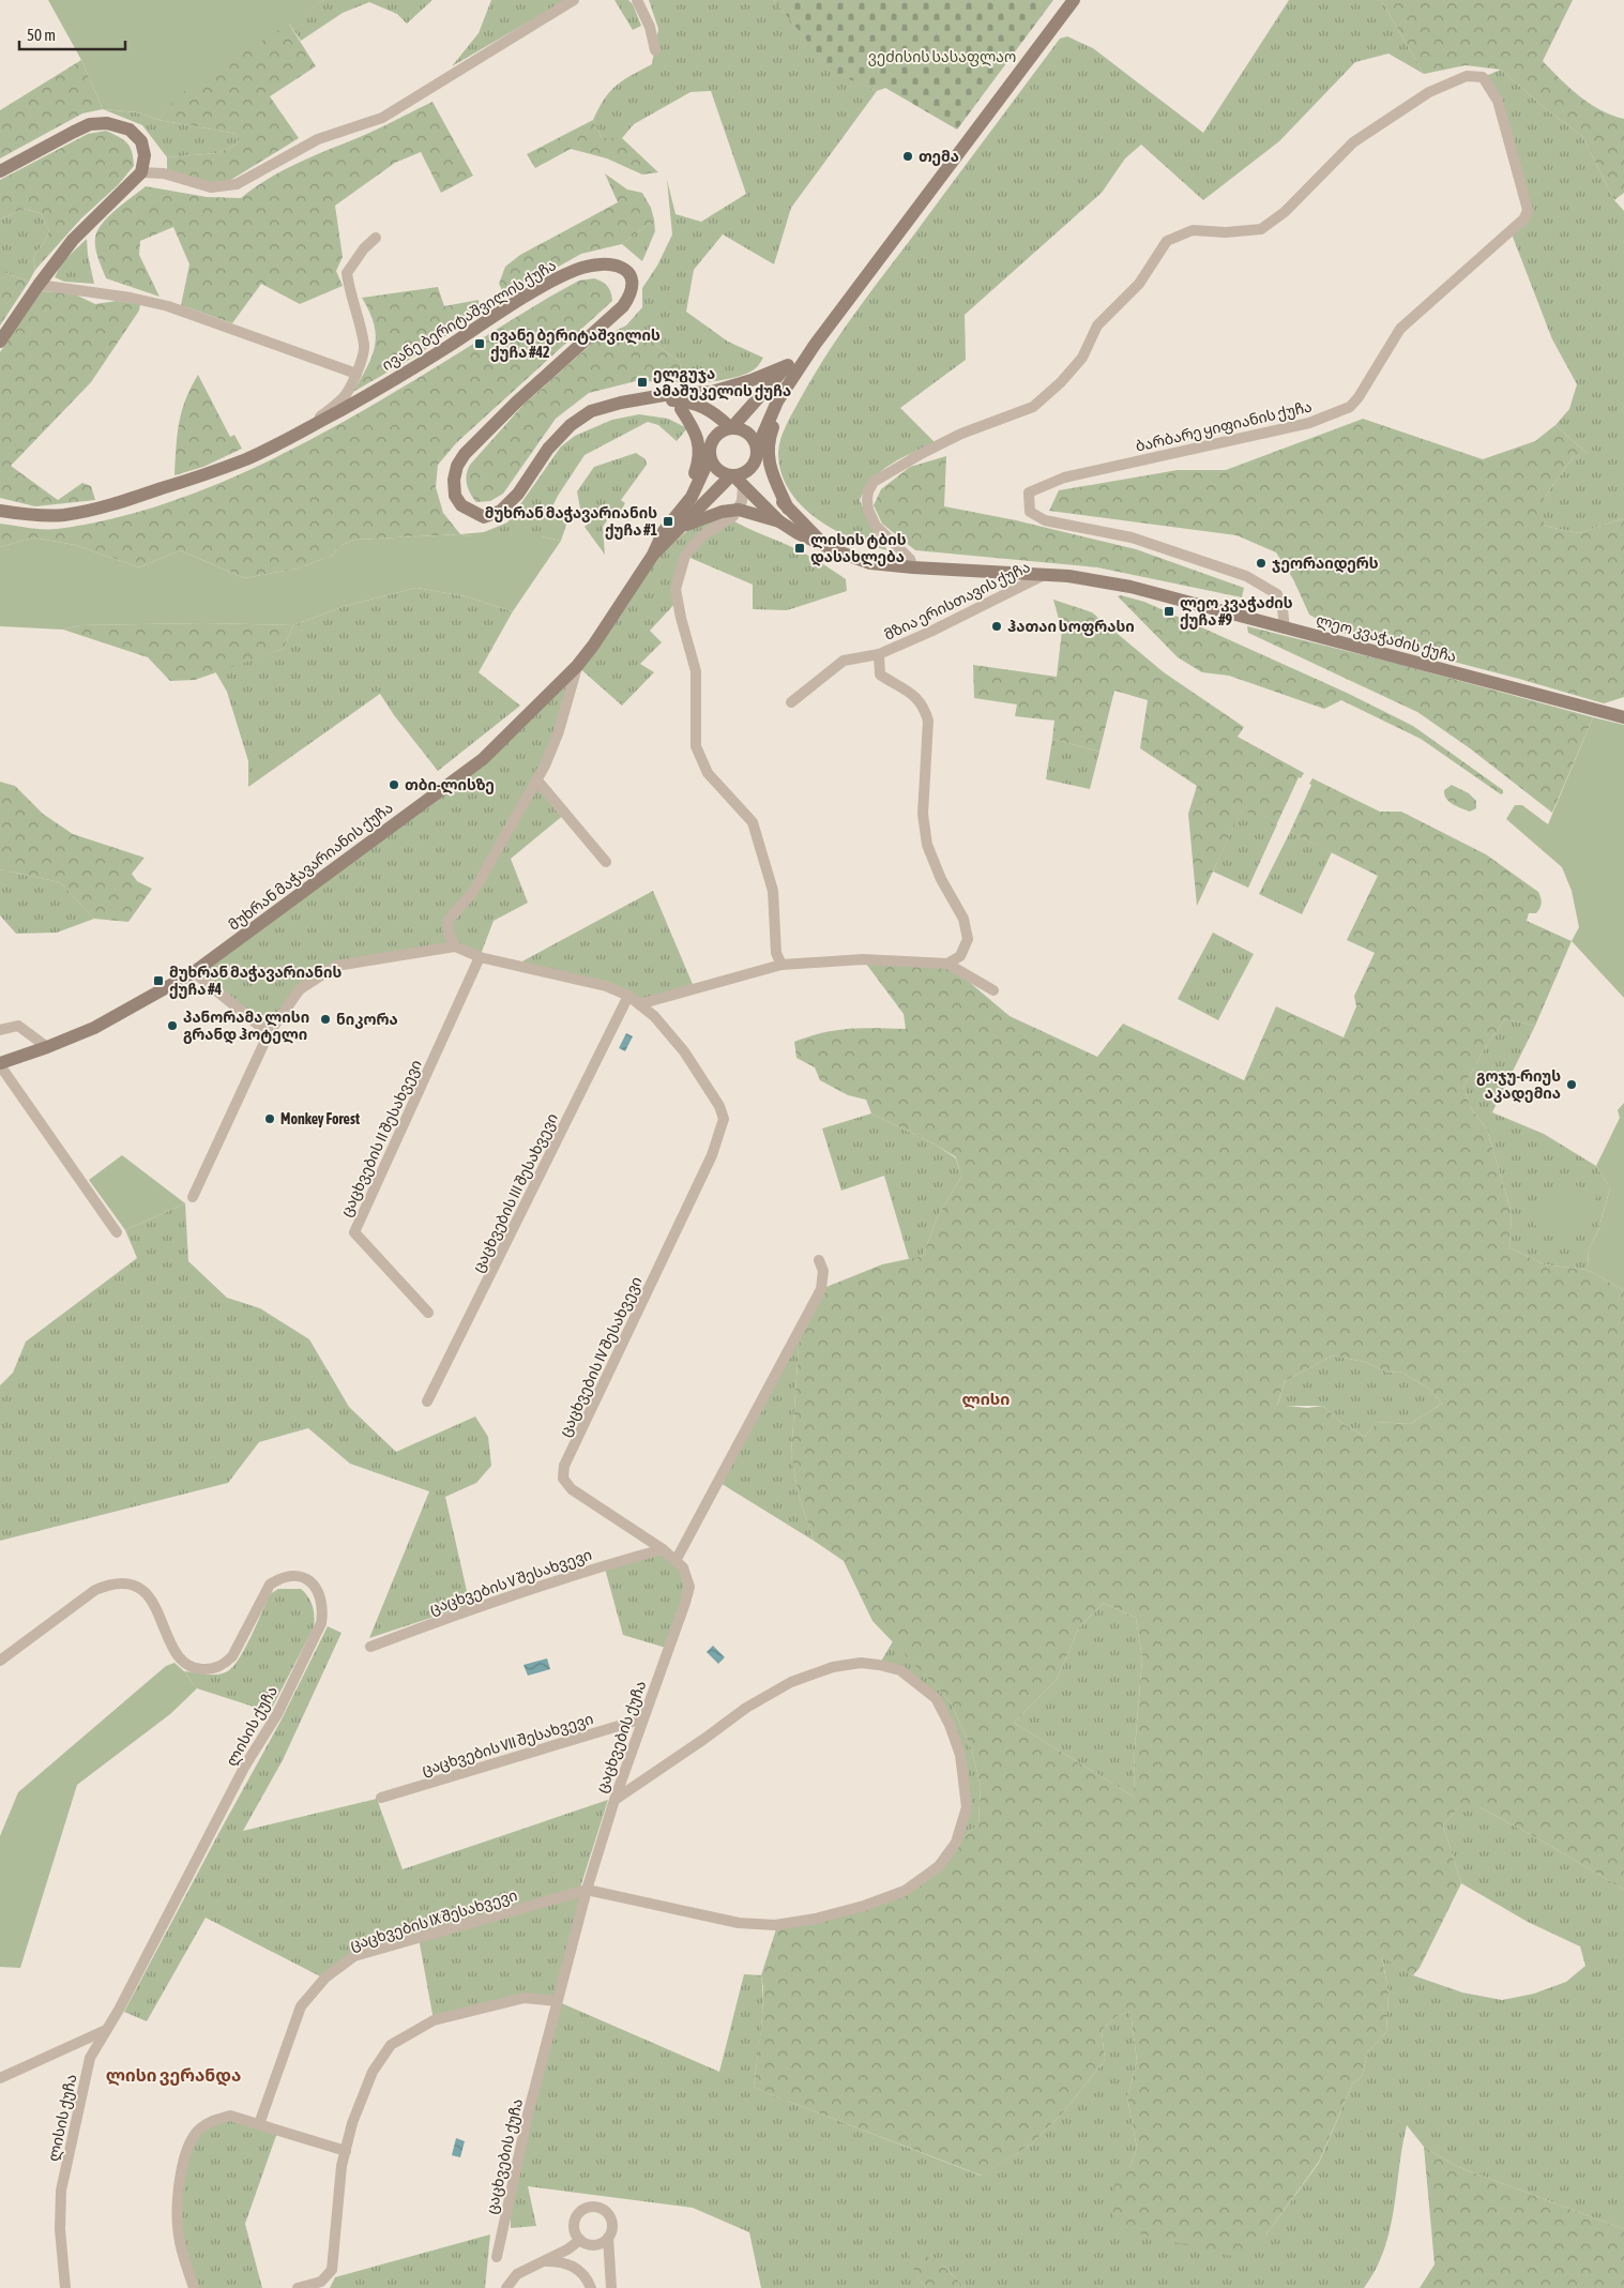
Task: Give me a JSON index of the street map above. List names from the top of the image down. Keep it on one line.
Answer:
{"streets":{"main road":["ივანე ბერიტაშვილის ქუჩა","ლეო კვაჭაძის ქუჩა","მუხრან მაჭავარიანის ქუჩა"],"street":["ბარბარე ყიფიანის ქუჩა","მზია ერისთავის ქუჩა","ცაცხვების II შესახვევი","ცაცხვების III შესახვევი","ცაცხვების IV შესახვევი","ცაცხვების V შესახვევი","ლისის ქუჩა","ცაცხვების ქუჩა","ცაცხვების VII შესახვევი","ცაცხვების IX შესახვევი"]},"crossings":[["ბარბარე ყიფიანის ქუჩა","ლეო კვაჭაძის ქუჩა"],["მზია ერისთავის ქუჩა","ლეო კვაჭაძის ქუჩა"],["ცაცხვების IV შესახვევი","ცაცხვების V შესახვევი"],["ცაცხვების IV შესახვევი","ცაცხვების ქუჩა"],["ცაცხვების ქუჩა","ცაცხვების VII შესახვევი"],["ცაცხვების ქუჩა","ცაცხვების IX შესახვევი"]],"districts":["ლისი","ლისი ვერანდა"],"parks":["ვეძისის სასაფლაო"],"places":{"other":["თემა","ჯეორაიდერს","ჰათაი სოფრასი","თბი-ლისზე","ნიკორა","პანორამა ლისი გრანდ ჰოტელი","გოჯუ-რიუს აკადემია","Monkey Forest"],"transit":["ივანე ბერიტაშვილის ქუჩა #42","ელგუჯა ამაშუკელის ქუჩა","მუხრან მაჭავარიანის ქუჩა #1","ლისის ტბის დასახლება","ლეო კვაჭაძის ქუჩა #9","მუხრან მაჭავარიანის ქუჩა #4"]},"scale_bar":"50 m"}
